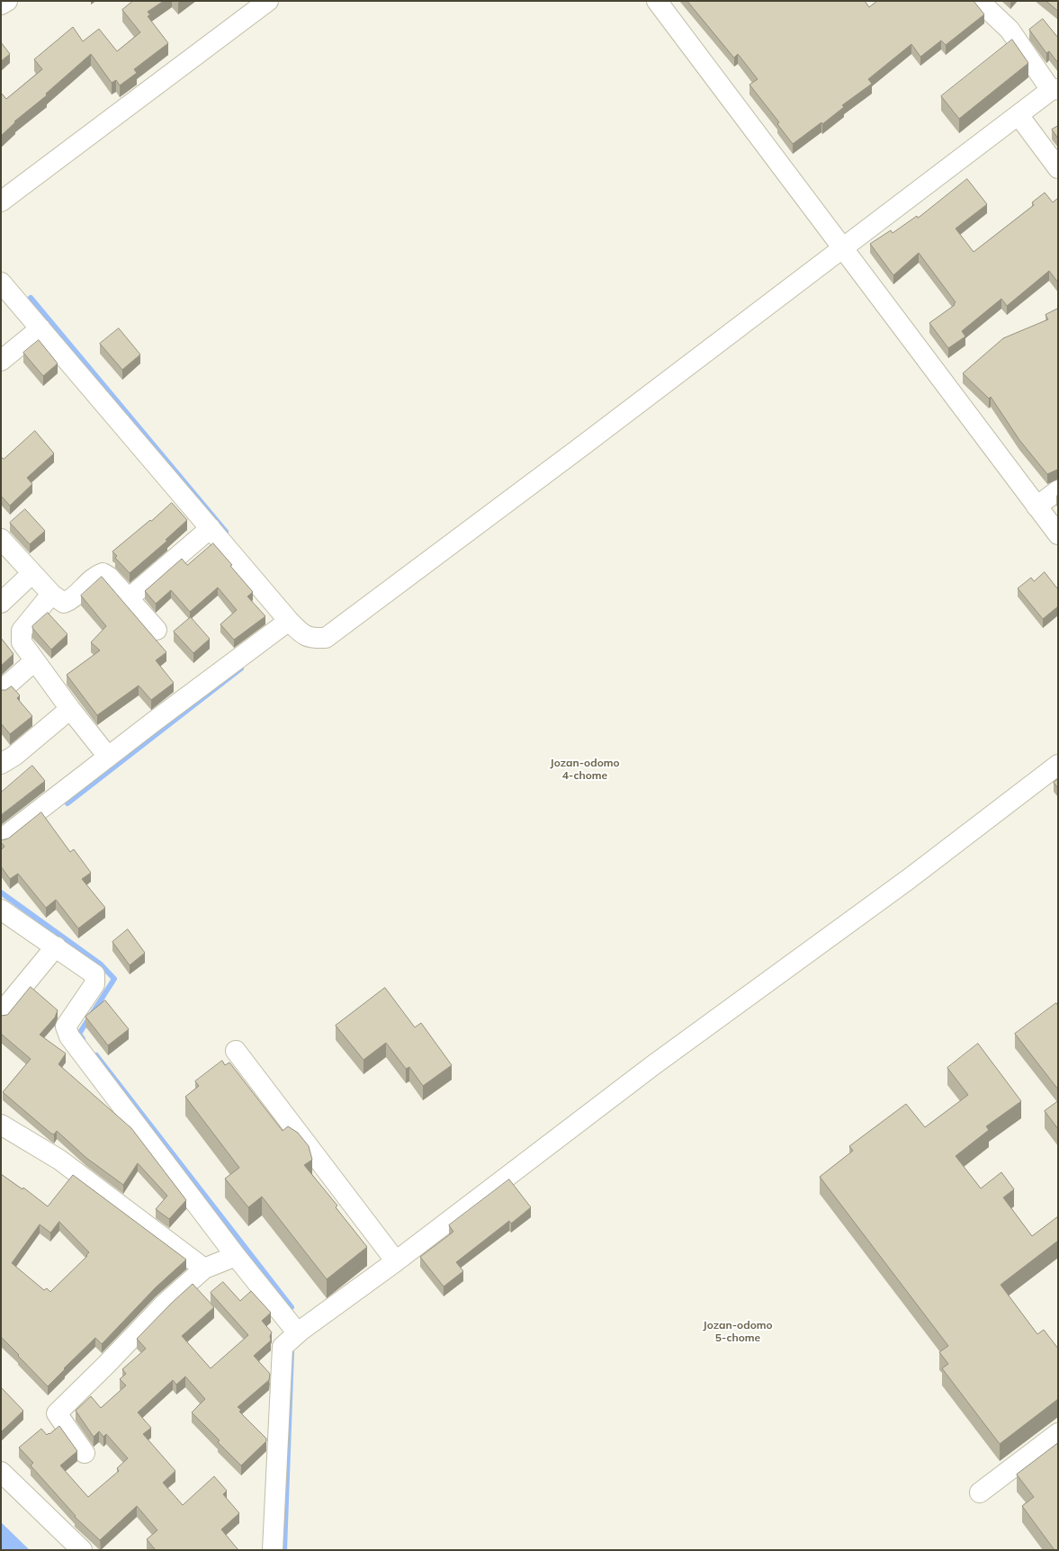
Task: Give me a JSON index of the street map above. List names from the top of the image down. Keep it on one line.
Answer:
{"districts":["Jozan-odomo 4-chome","Jozan-odomo 5-chome"]}
